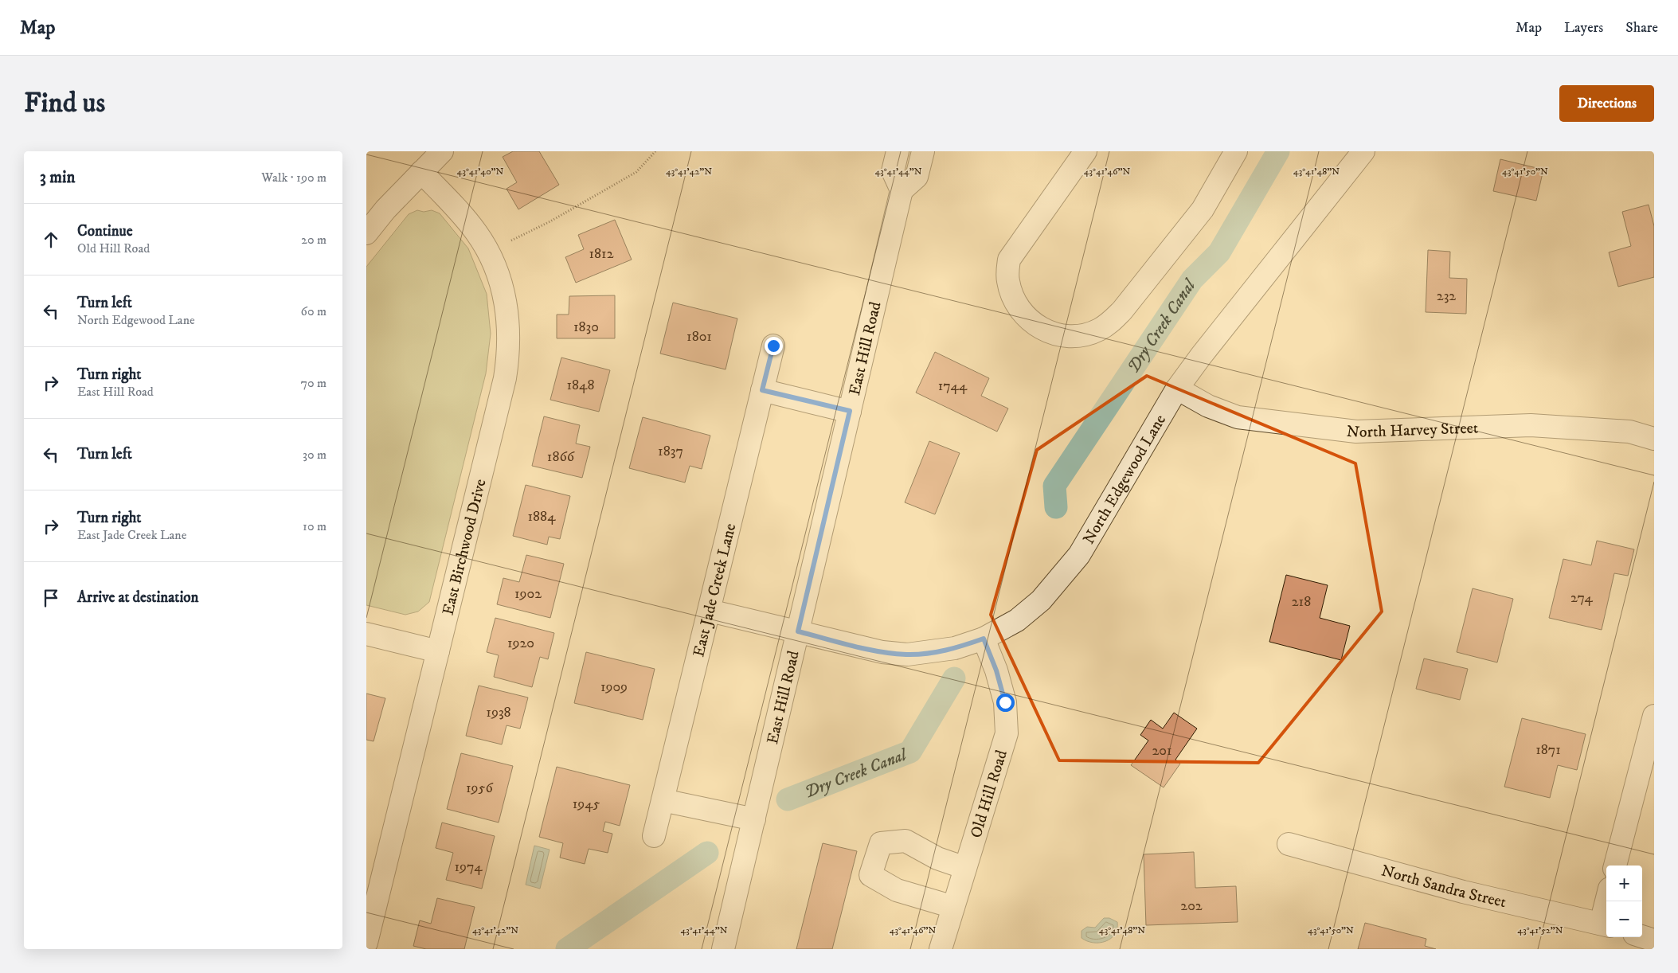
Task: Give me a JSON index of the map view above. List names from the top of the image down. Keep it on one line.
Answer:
{"streets":{"street":["East Hill Road","North Harvey Street","North Edgewood Lane","East Birchwood Drive","East Jade Creek Lane","Old Hill Road","North Sandra Street"]},"crossings":[["East Hill Road","North Edgewood Lane"],["North Harvey Street","North Edgewood Lane"],["North Edgewood Lane","East Jade Creek Lane"],["North Edgewood Lane","Old Hill Road"]],"water":["Dry Creek Canal"],"house_numbers":["1812","232","1830","1801","1848","1744","1837","1866","1884","1902","274","218","1920","1909","1938","1871","201","1956","1945","1974","202"],"page":{"header":"Map","nav":["Map","Layers","Share"],"buttons":"Directions","title":"Find us","heading":["3 min","Walk · 190 m"],"list":[["Continue","Old Hill Road","20 m"],["Turn left","North Edgewood Lane","60 m"],["Turn right","East Hill Road","70 m"],["Turn left","30 m"],["Turn right","East Jade Creek Lane","10 m"],"Arrive at destination"],"map_buttons":["+","−"]},"coordinates":["43°41'40\"N","43°41'42\"N","43°41'44\"N","43°41'46\"N","43°41'48\"N","43°41'50\"N","43°41'52\"N"]}
